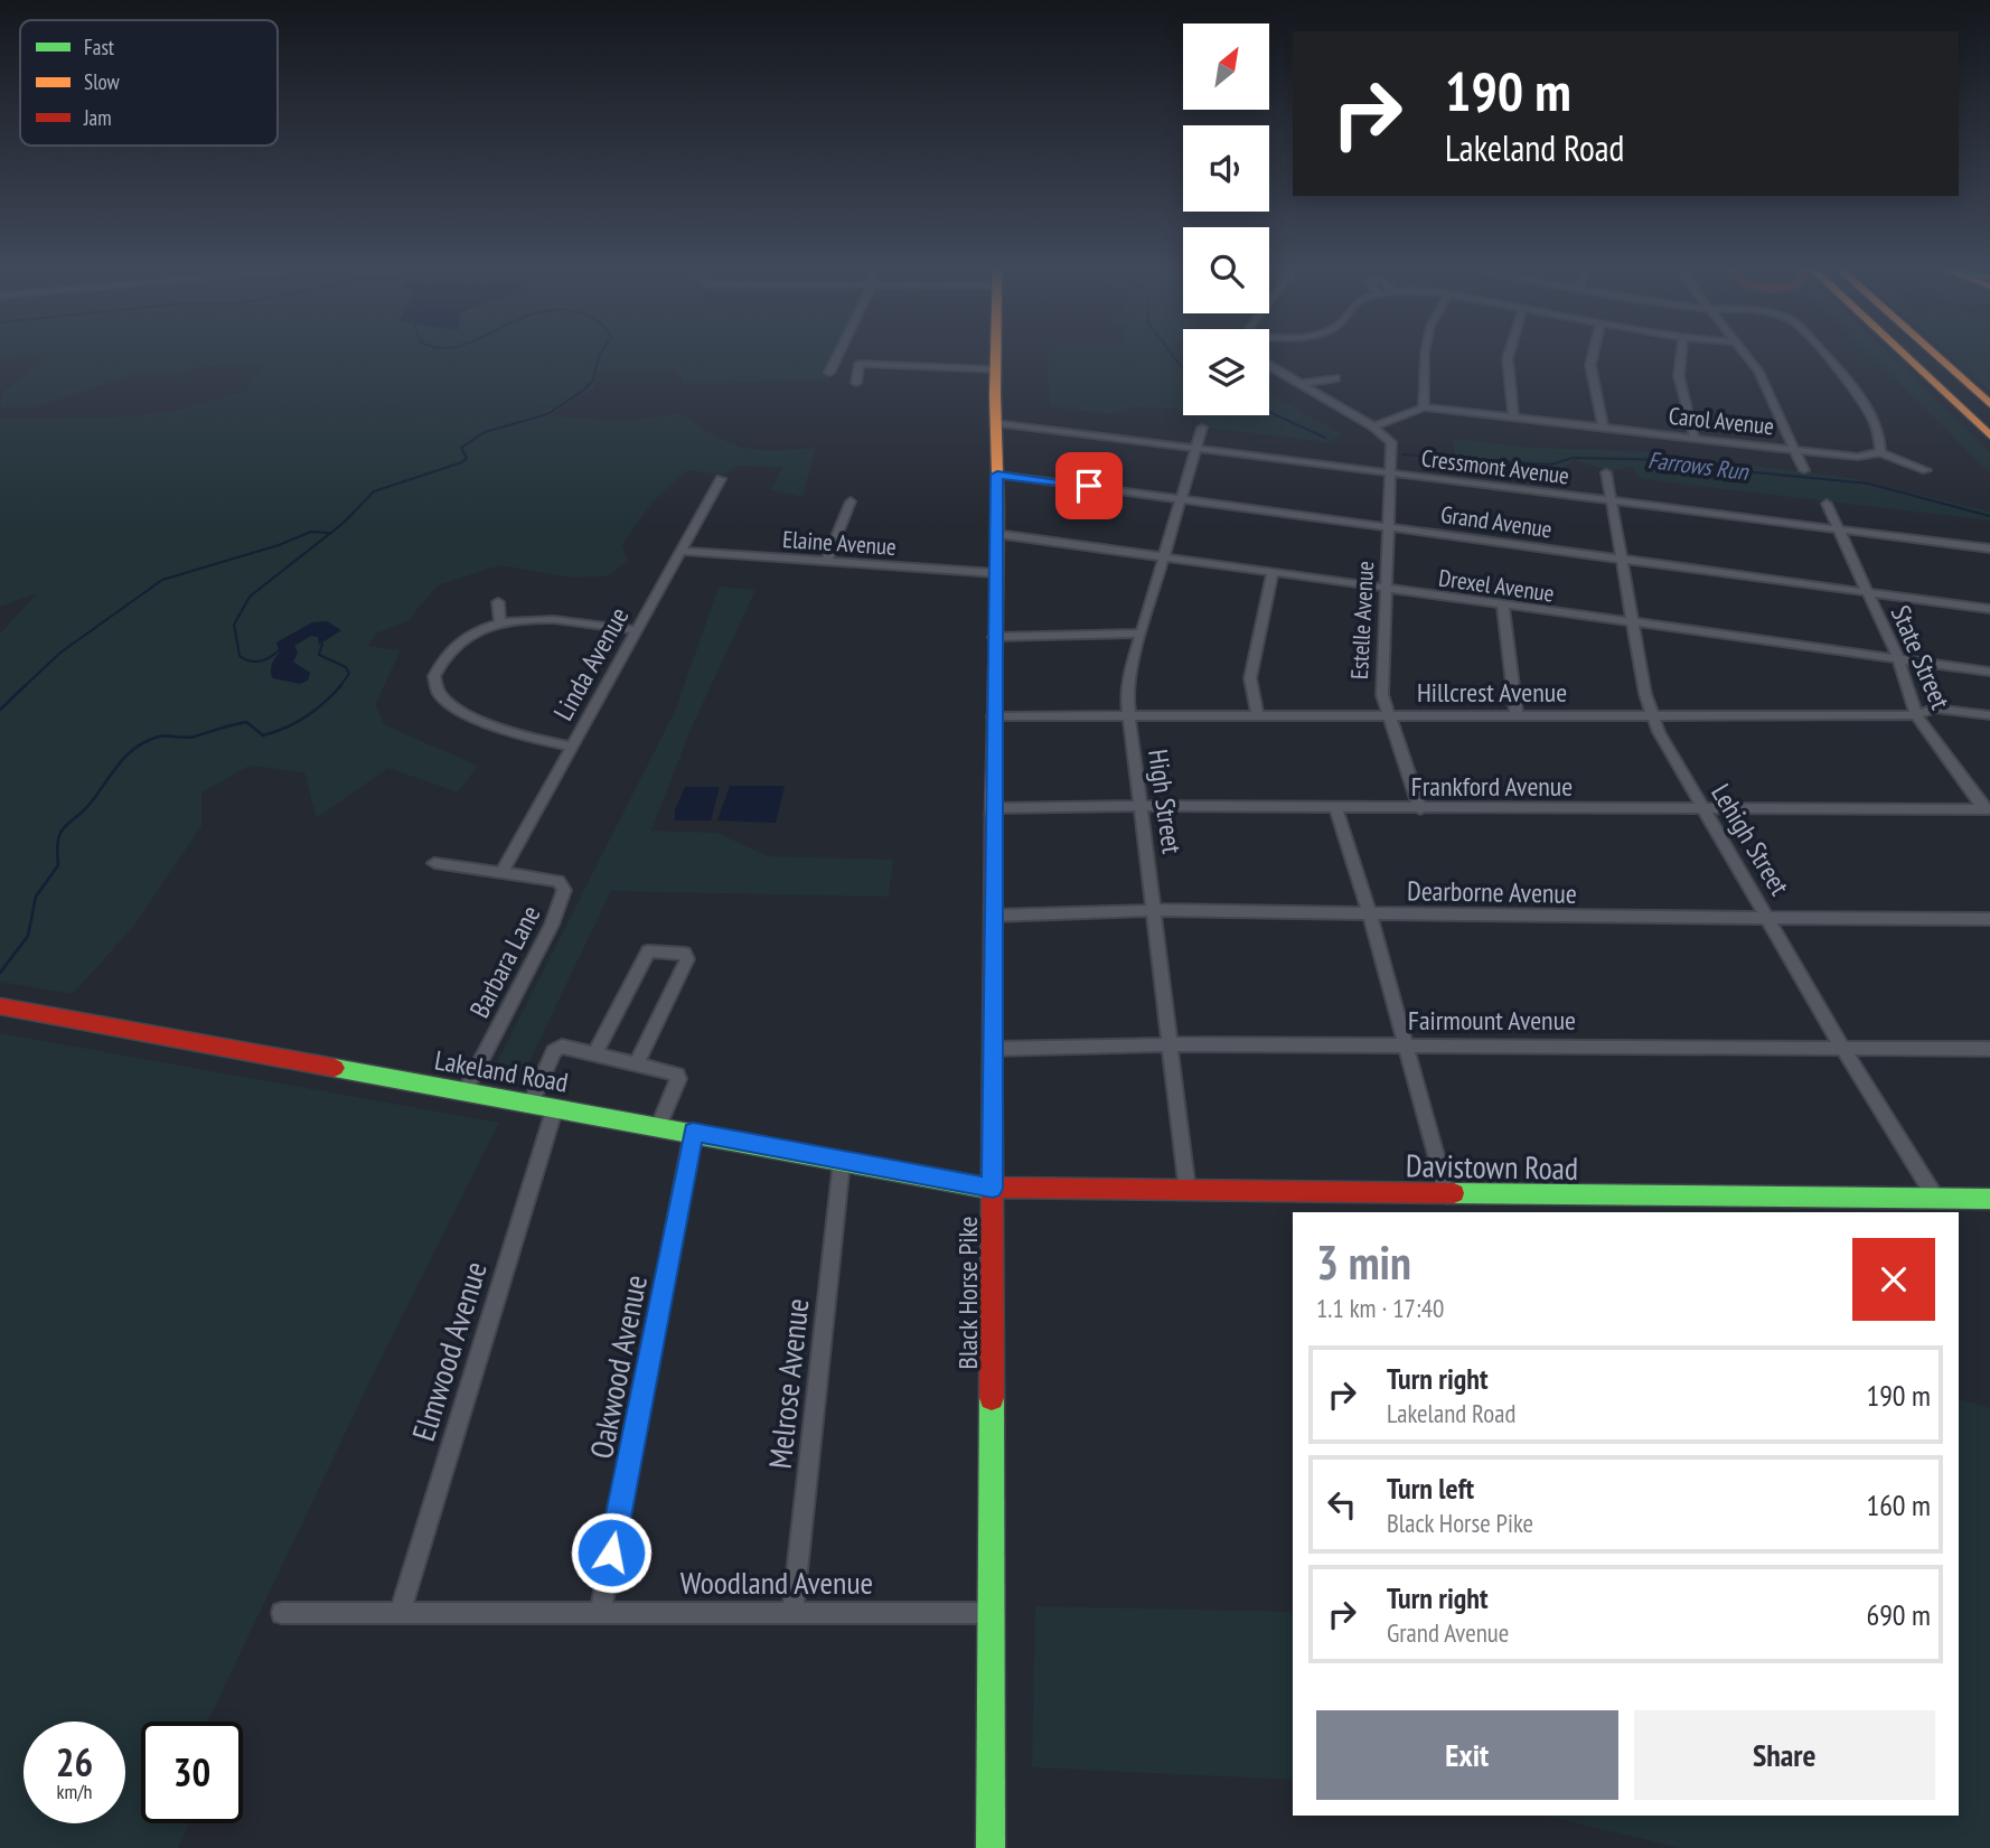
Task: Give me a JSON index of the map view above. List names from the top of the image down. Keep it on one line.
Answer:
{"streets":{"main road":["Lakeland Road","Davistown Road","Black Horse Pike"],"street":["Carol Avenue","Cressmont Avenue","Grand Avenue","Elaine Avenue","Drexel Avenue","Estelle Avenue","State Street","Linda Avenue","Hillcrest Avenue","Frankford Avenue","High Street","Lehigh Street","Dearborne Avenue","Barbara Lane","Fairmount Avenue","Elmwood Avenue","Oakwood Avenue","Melrose Avenue","Woodland Avenue"]},"crossings":[["Carol Avenue","Estelle Avenue"],["Cressmont Avenue","Estelle Avenue"],["Cressmont Avenue","State Street"],["Cressmont Avenue","High Street"],["Cressmont Avenue","Lehigh Street"],["Cressmont Avenue","Black Horse Pike"],["Grand Avenue","Estelle Avenue"],["Grand Avenue","State Street"],["Grand Avenue","High Street"],["Grand Avenue","Lehigh Street"],["Grand Avenue","Black Horse Pike"],["Elaine Avenue","Linda Avenue"],["Elaine Avenue","Black Horse Pike"],["Drexel Avenue","Estelle Avenue"],["Drexel Avenue","State Street"],["Drexel Avenue","High Street"],["Drexel Avenue","Lehigh Street"],["Drexel Avenue","Black Horse Pike"],["Estelle Avenue","Hillcrest Avenue"],["Estelle Avenue","Frankford Avenue"],["State Street","Hillcrest Avenue"],["State Street","Frankford Avenue"],["Linda Avenue","Barbara Lane"],["Hillcrest Avenue","High Street"],["Hillcrest Avenue","Lehigh Street"],["Hillcrest Avenue","Black Horse Pike"],["Frankford Avenue","High Street"],["Frankford Avenue","Lehigh Street"],["Frankford Avenue","Black Horse Pike"],["High Street","Dearborne Avenue"],["High Street","Fairmount Avenue"],["High Street","Davistown Road"],["Lehigh Street","Dearborne Avenue"],["Lehigh Street","Fairmount Avenue"],["Lehigh Street","Davistown Road"],["Dearborne Avenue","Black Horse Pike"],["Barbara Lane","Lakeland Road"],["Fairmount Avenue","Black Horse Pike"],["Lakeland Road","Davistown Road"],["Lakeland Road","Black Horse Pike"],["Lakeland Road","Elmwood Avenue"],["Lakeland Road","Oakwood Avenue"],["Lakeland Road","Melrose Avenue"],["Davistown Road","Black Horse Pike"],["Black Horse Pike","Woodland Avenue"],["Elmwood Avenue","Woodland Avenue"],["Oakwood Avenue","Woodland Avenue"],["Melrose Avenue","Woodland Avenue"]],"water":["Farrows Run"],"legend":["Fast","Slow","Jam"],"north":"top right","page":{"turn":["190 m","Lakeland Road"],"heading":["3 min","1.1 km · 17:40"],"list":[{"name":"Turn right","note":"Lakeland Road","value":"190 m"},{"name":"Turn left","note":"Black Horse Pike","value":"160 m"},{"name":"Turn right","note":"Grand Avenue","value":"690 m"}],"buttons":["Exit","Share"],"speed":"26 km/h","limit":"30"}}
